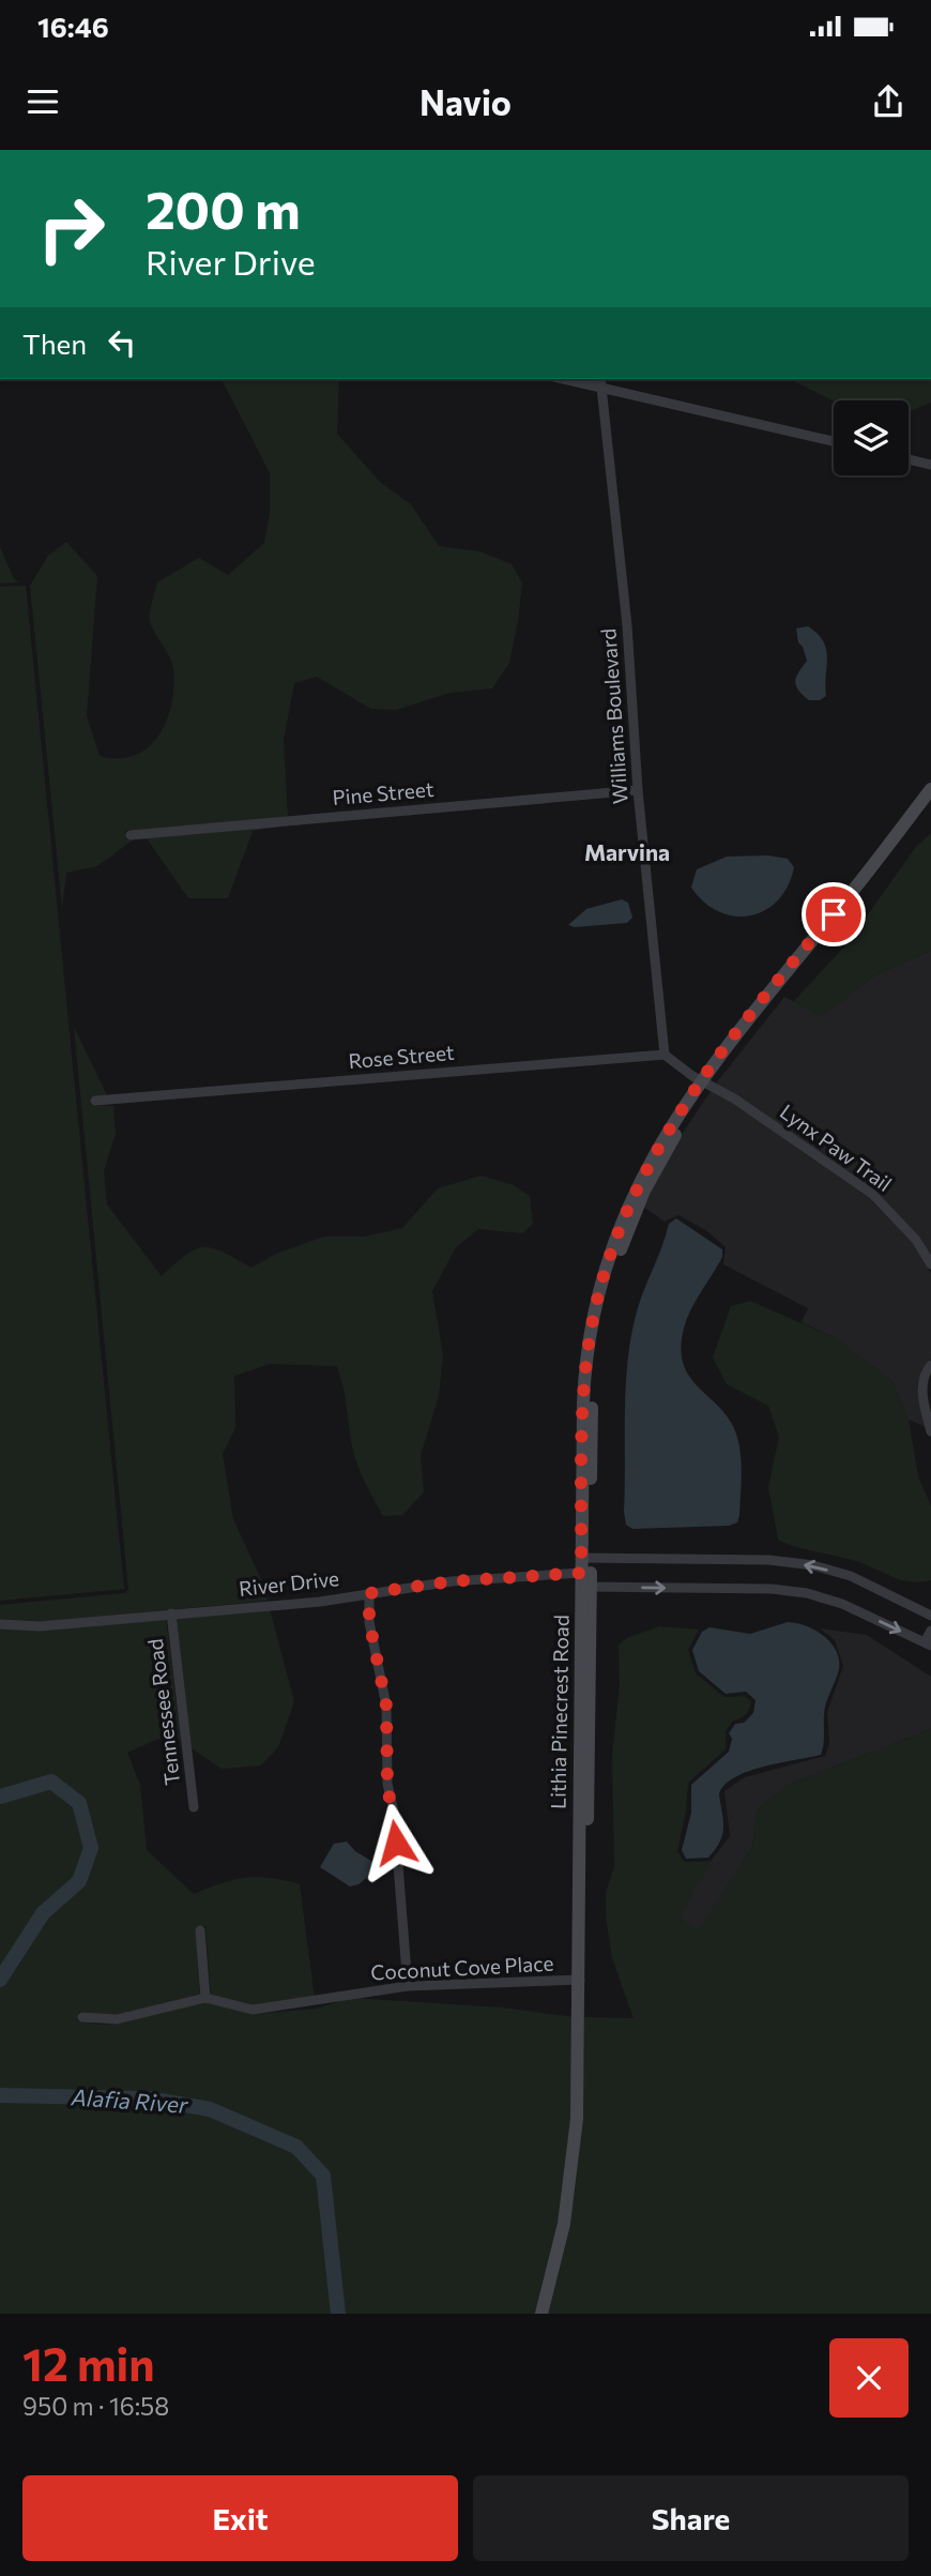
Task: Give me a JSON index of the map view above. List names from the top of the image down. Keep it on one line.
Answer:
{"streets":{"main road":["Lithia Pinecrest Road"],"street":["Williams Boulevard","Pine Street","Rose Street","Lynx Paw Trail","River Drive","Tennessee Road","Coconut Cove Place"]},"crossings":[["Williams Boulevard","Pine Street"],["Williams Boulevard","Rose Street"],["Lynx Paw Trail","Lithia Pinecrest Road"],["River Drive","Tennessee Road"],["River Drive","Lithia Pinecrest Road"],["Lithia Pinecrest Road","Coconut Cove Place"]],"districts":["Marvina"],"water":["Alafia River"],"page":{"status":"16:46","header":"Navio","turn":["200 m","River Drive"],"then":"Then","heading":["12 min","950 m · 16:58"],"buttons":["Exit","Share"]}}
